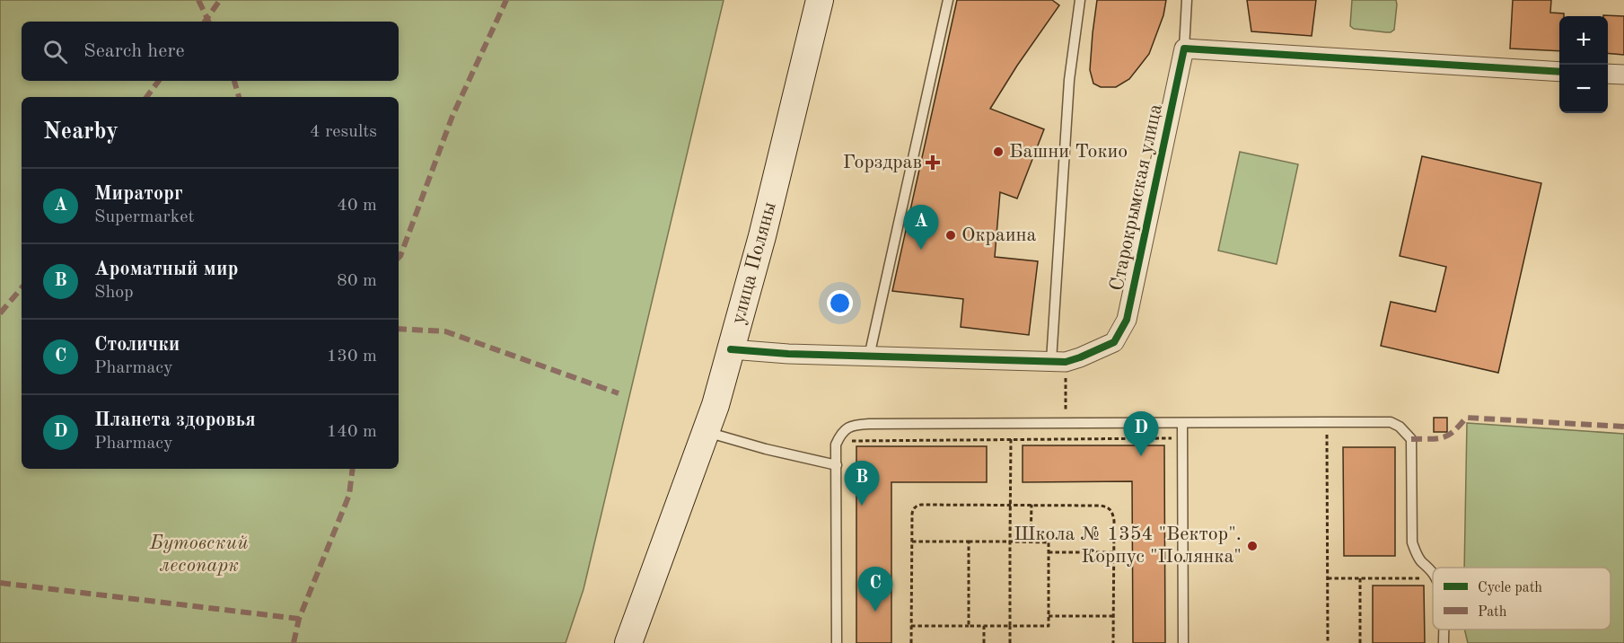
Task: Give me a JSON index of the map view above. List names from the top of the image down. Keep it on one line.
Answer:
{"streets":{"main road":["улица Поляны"],"street":["Старокрымская улица"]},"crossings":[["Старокрымская улица","улица Поляны"]],"parks":["Бутовский лесопарк"],"places":{"other":["Башни Токио","Окраина","Школа № 1354 \"Вектор\". Корпус \"Полянка\""],"health":["Горздрав"]},"legend":["Cycle path","Path"],"page":{"map_buttons":["+","−"],"search":"Search here","heading":["Nearby","4 results"],"list":[{"mark":"A","name":"Мираторг","note":"Supermarket","value":"40 m"},{"mark":"B","name":"Ароматный мир","note":"Shop","value":"80 m"},{"mark":"C","name":"Столички","note":"Pharmacy","value":"130 m"},{"mark":"D","name":"Планета здоровья","note":"Pharmacy","value":"140 m"}],"pins":["A","D","B","C"]}}
